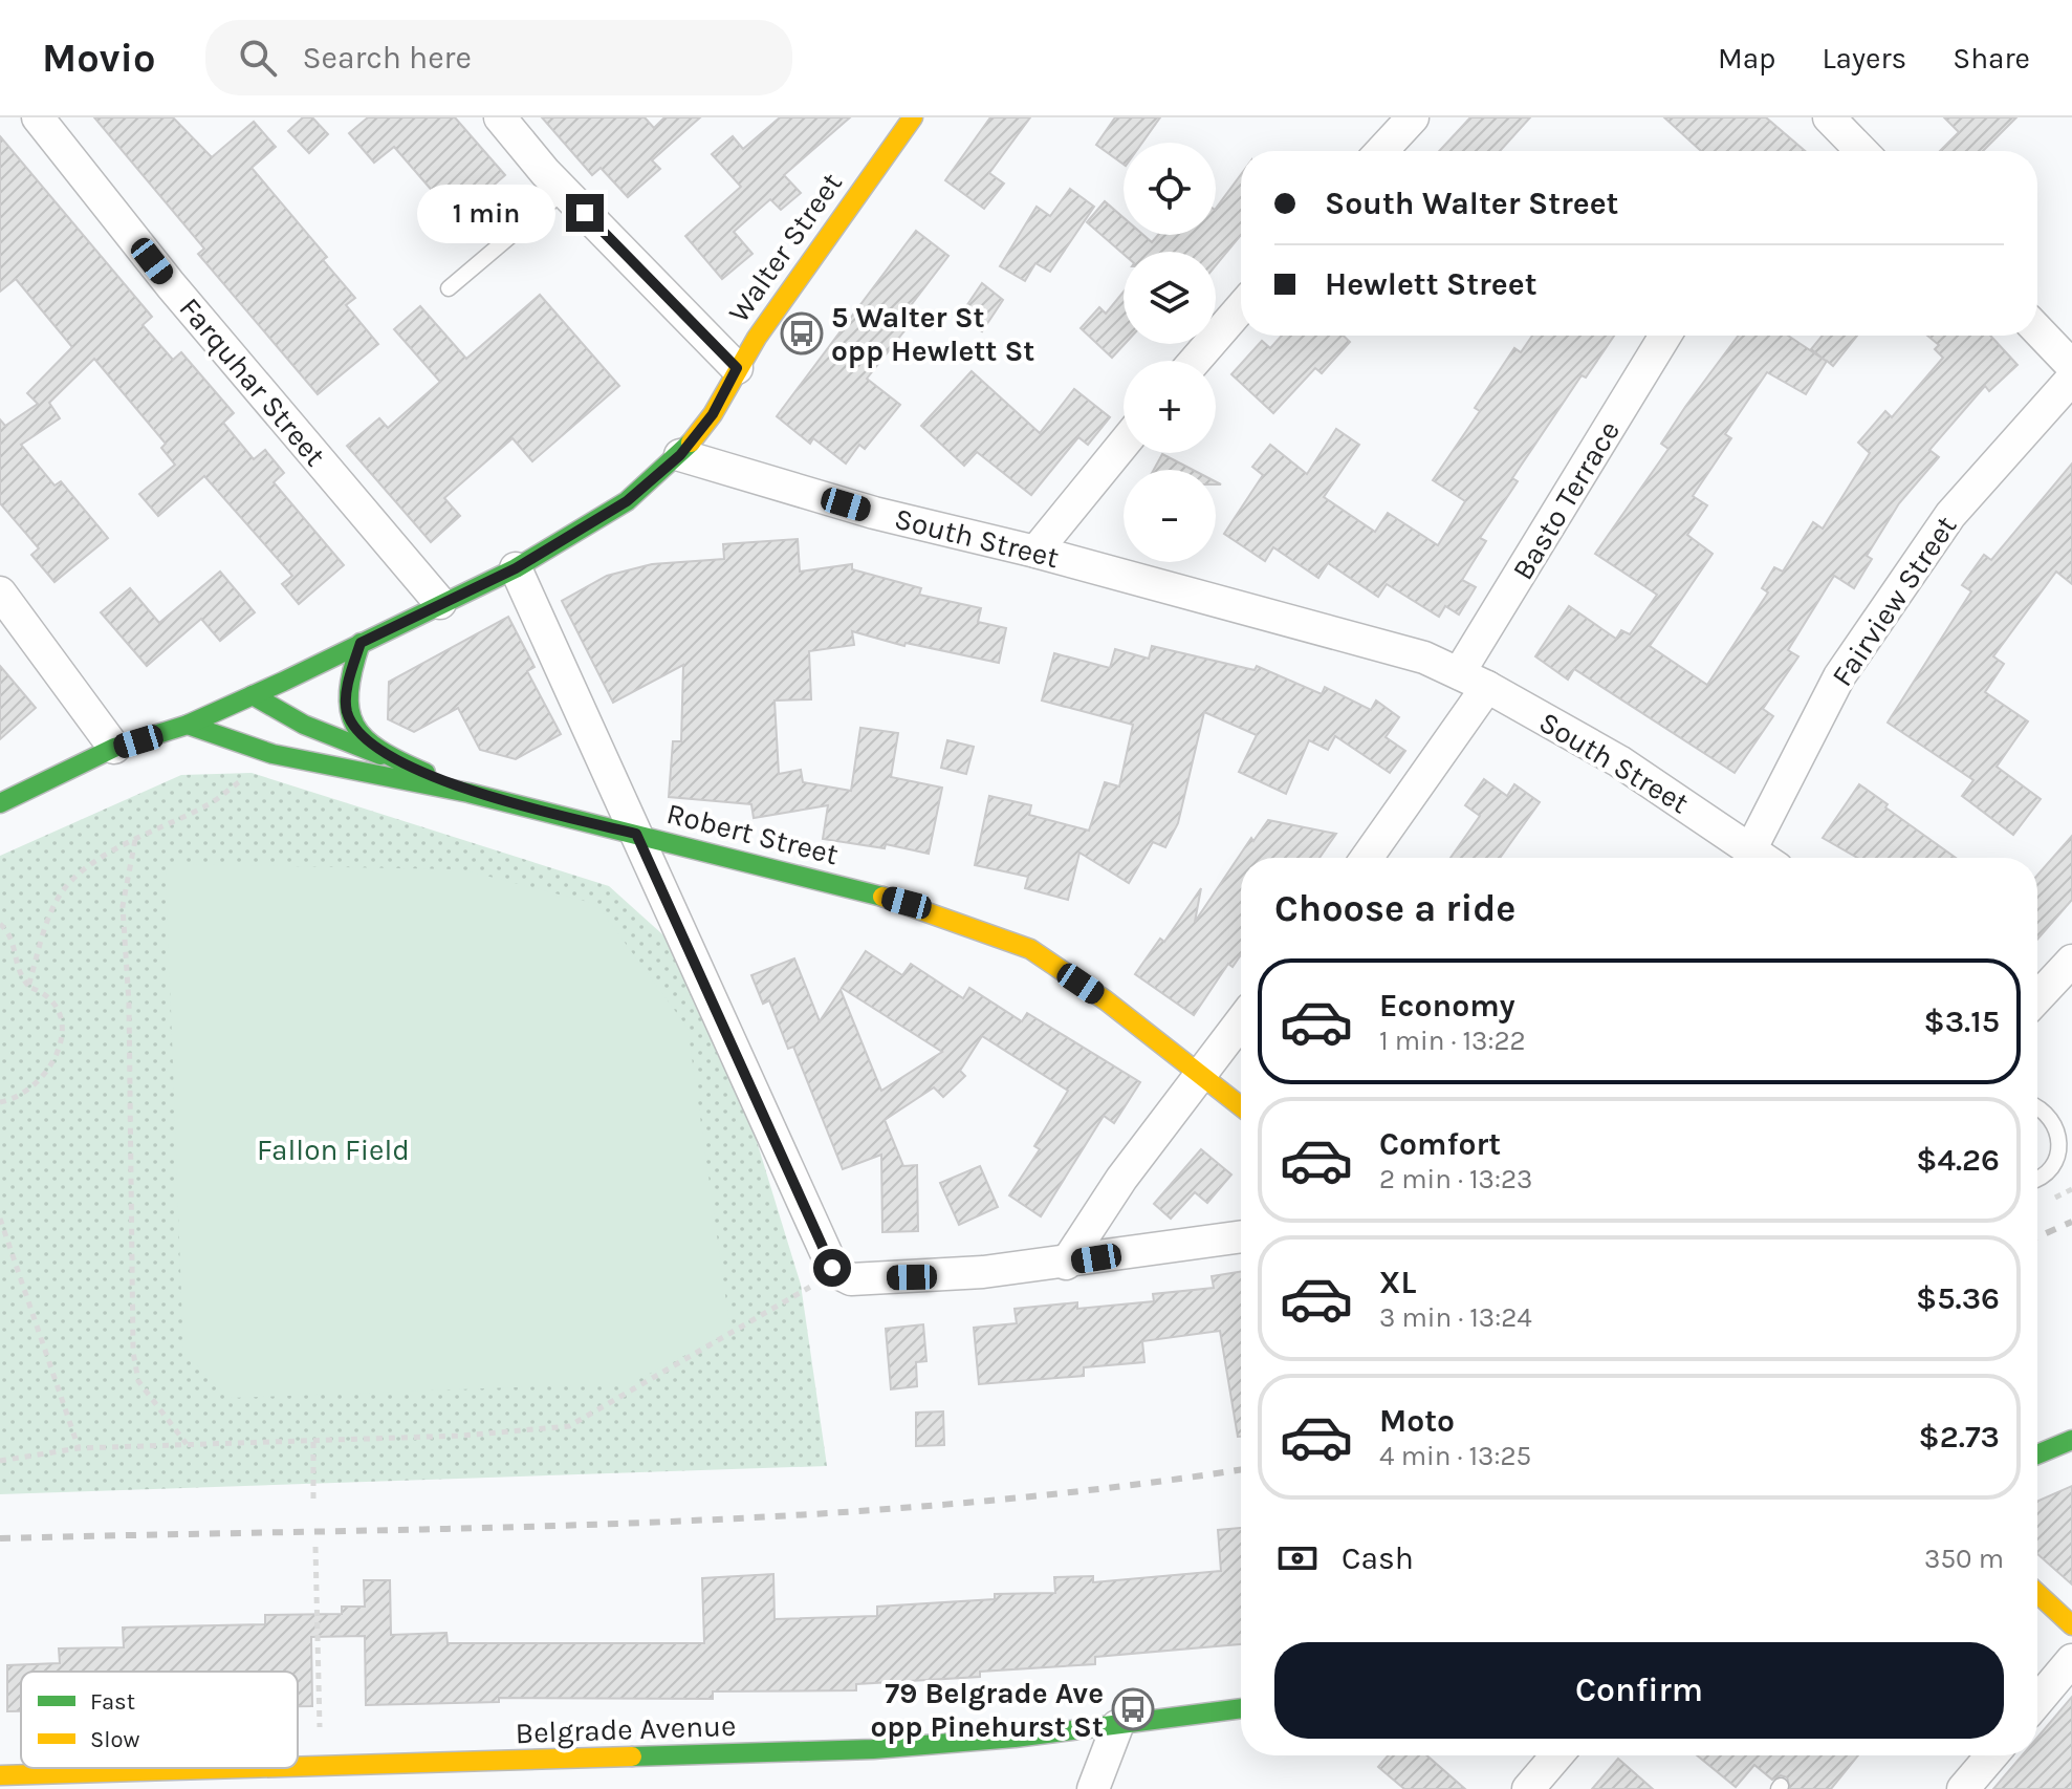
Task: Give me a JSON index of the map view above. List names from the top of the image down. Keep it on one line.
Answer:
{"streets":{"street":["Walter Street","Farquhar Street","Basto Terrace","South Street","Fairview Street","Robert Street","Belgrade Avenue"]},"crossings":[["Walter Street","South Street"],["Basto Terrace","South Street"],["South Street","Fairview Street"]],"parks":["Fallon Field"],"places":{"bus stop":["5 Walter St opp Hewlett St","79 Belgrade Ave opp Pinehurst St"]},"legend":["Fast","Slow"],"page":{"header":"Movio","search":"Search here","nav":["Map","Layers","Share"],"map_buttons":["+","−"],"banner":["South Walter Street","Hewlett Street"],"bubble":"1 min","heading":"Choose a ride","list":[{"name":"Economy","note":"1 min · 13:22","value":"$3.15"},{"name":"Comfort","note":"2 min · 13:23","value":"$4.26"},{"name":"XL","note":"3 min · 13:24","value":"$5.36"},{"name":"Moto","note":"4 min · 13:25","value":"$2.73"}],"pay":["Cash","350 m"],"buttons":"Confirm"}}
